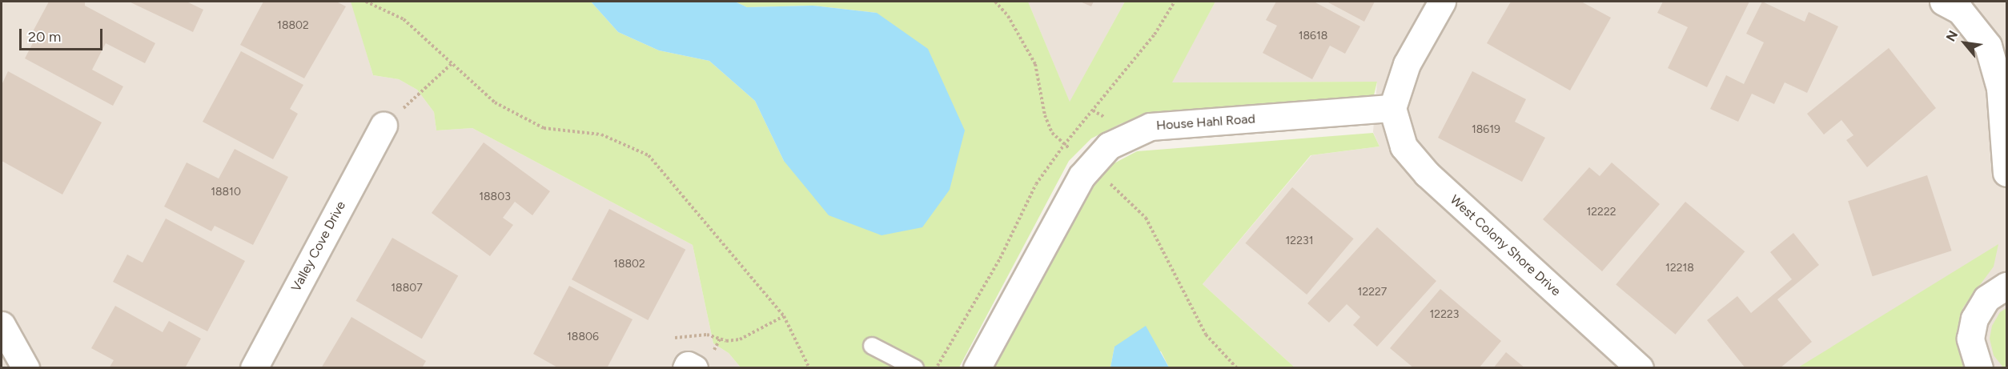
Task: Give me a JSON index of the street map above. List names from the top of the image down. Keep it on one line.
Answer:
{"streets":{"street":["House Hahl Road","West Colony Shore Drive","Valley Cove Drive"]},"crossings":[["House Hahl Road","West Colony Shore Drive"]],"house_numbers":["18802","18618","18619","18810","18803","12222","12231","18802","12218","18807","12227","12223","18806"],"scale_bar":"20 m","north":"top left"}
